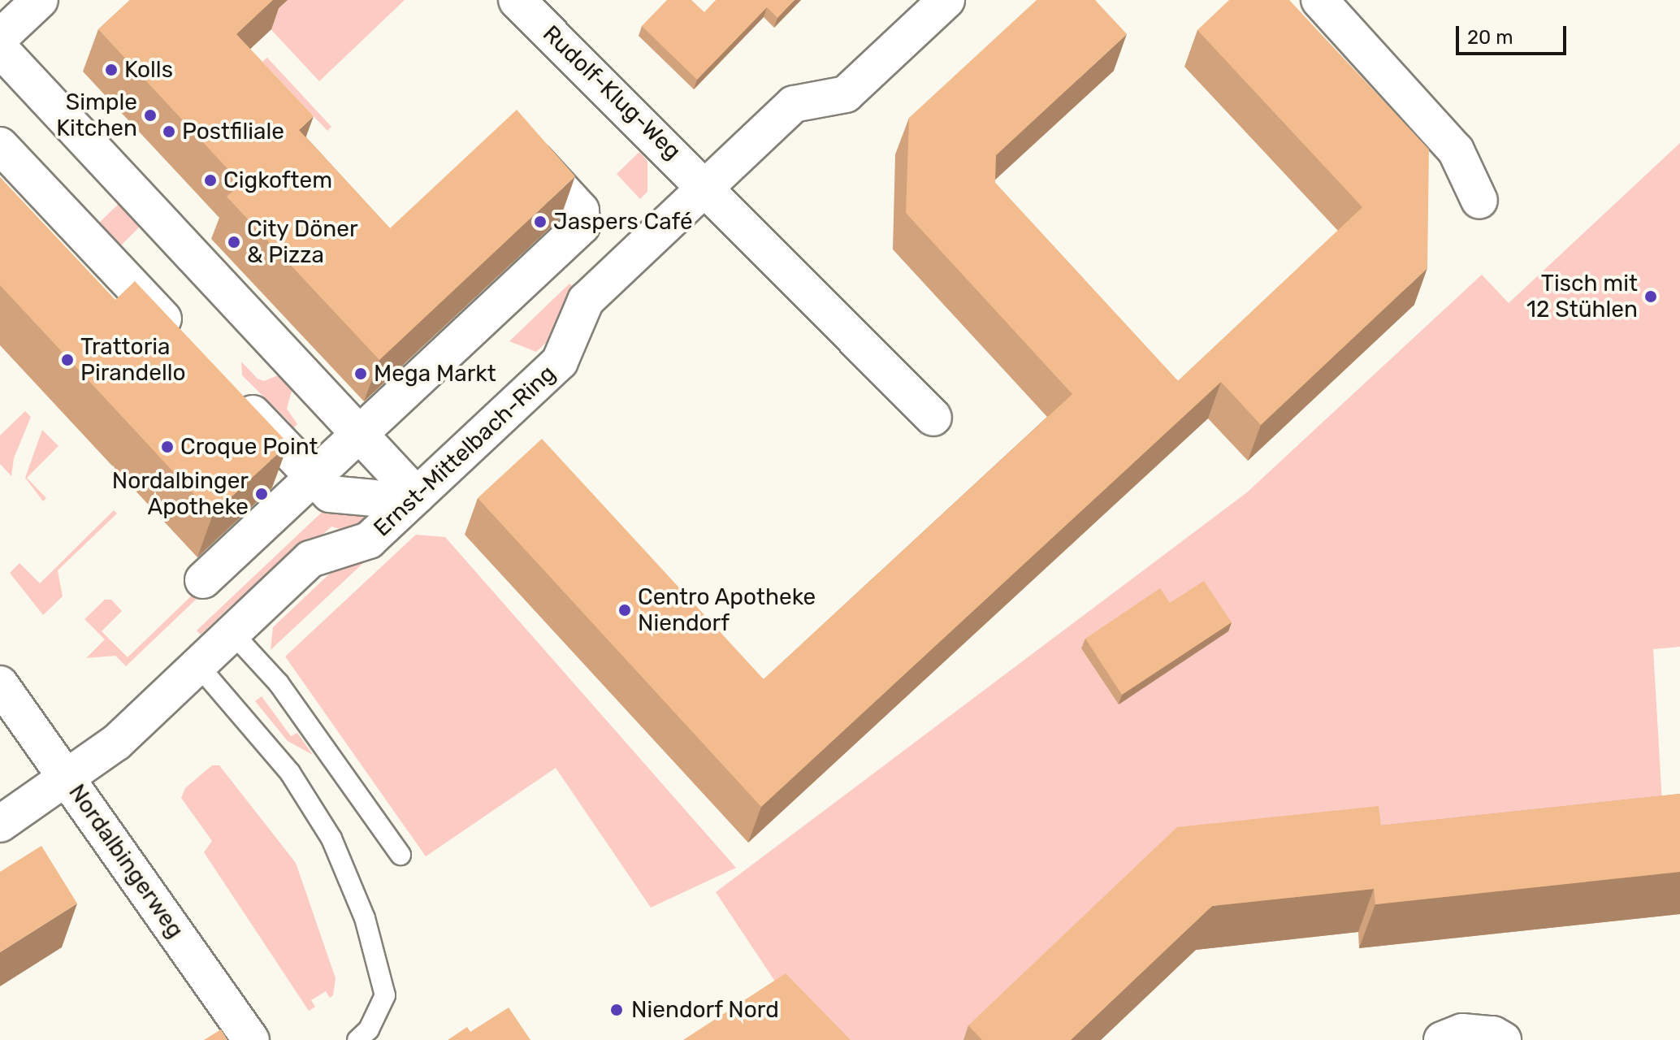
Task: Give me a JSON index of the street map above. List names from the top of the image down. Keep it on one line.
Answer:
{"streets":{"street":["Rudolf-Klug-Weg","Ernst-Mittelbach-Ring","Nordalbingerweg"]},"crossings":[["Rudolf-Klug-Weg","Ernst-Mittelbach-Ring"],["Ernst-Mittelbach-Ring","Nordalbingerweg"]],"places":["Kolls","Simple Kitchen","Postfiliale","Cigkoftem","Jaspers Café","City Döner & Pizza","Tisch mit 12 Stühlen","Trattoria Pirandello","Mega Markt","Croque Point","Nordalbinger Apotheke","Centro Apotheke Niendorf","Niendorf Nord"],"scale_bar":"20 m"}
